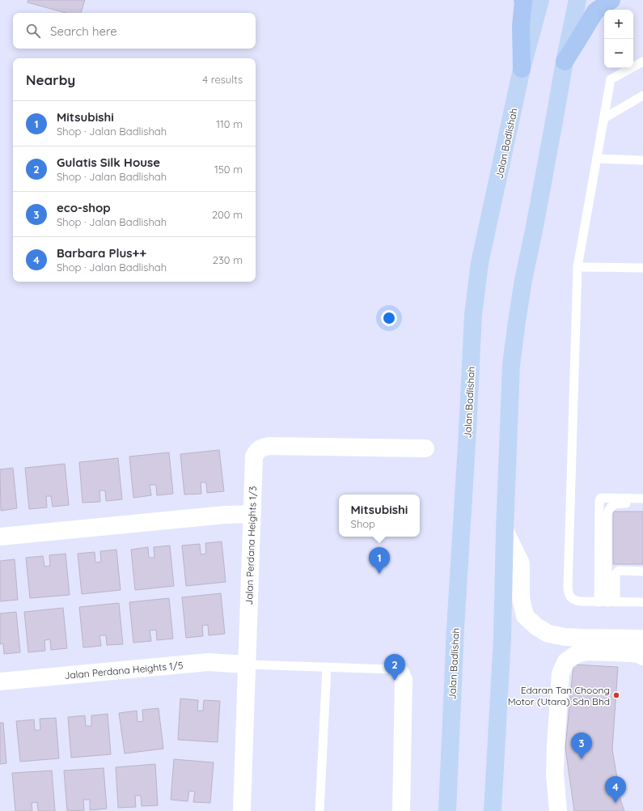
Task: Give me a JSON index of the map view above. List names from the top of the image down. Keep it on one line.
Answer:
{"streets":{"main road":["Jalan Badlishah"],"street":["Jalan Perdana Heights 1/3","Jalan Perdana Heights 1/5"]},"crossings":[["Jalan Perdana Heights 1/3","Jalan Perdana Heights 1/5"]],"places":["Edaran Tan Choong Motor (Utara) Sdn Bhd"],"page":{"map_buttons":["+","−"],"search":"Search here","heading":["Nearby","4 results"],"list":[{"mark":"1","name":"Mitsubishi","note":"Shop · Jalan Badlishah","value":"110 m"},{"mark":"2","name":"Gulatis Silk House","note":"Shop · Jalan Badlishah","value":"150 m"},{"mark":"3","name":"eco-shop","note":"Shop · Jalan Badlishah","value":"200 m"},{"mark":"4","name":"Barbara Plus++","note":"Shop · Jalan Badlishah","value":"230 m"}],"popup":["Mitsubishi","Shop"],"pins":["1","2","3","4"]}}
